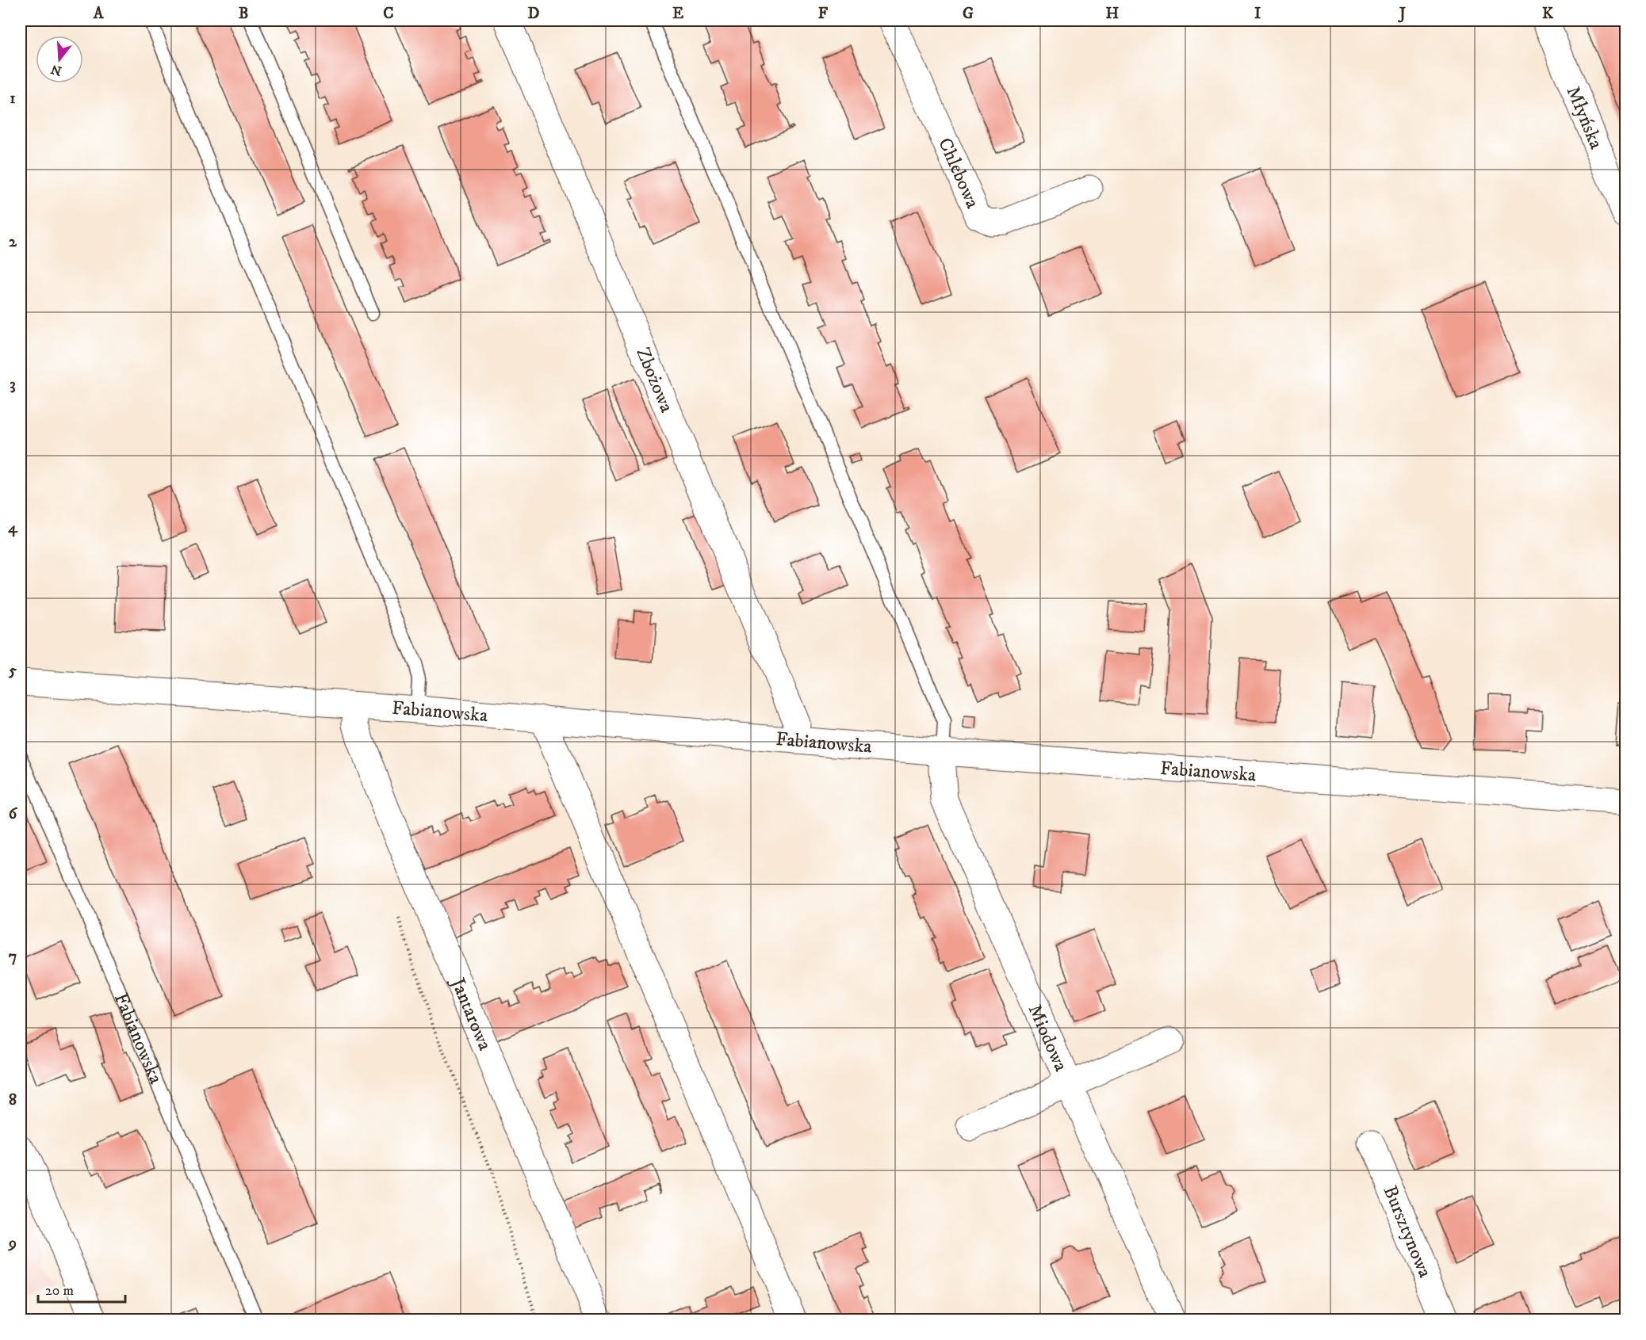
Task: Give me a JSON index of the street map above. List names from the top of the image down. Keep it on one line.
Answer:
{"streets":{"street":["Młyńska","Chlebowa","Zbożowa","Fabianowska","Jantarowa","Miodowa","Bursztynowa"]},"crossings":[["Zbożowa","Fabianowska"],["Fabianowska","Jantarowa"],["Fabianowska","Miodowa"]],"scale_bar":"20 m","north":"bottom","grid":{"columns":["A","B","C","D","E","F","G","H","I","J","K"],"rows":["1","2","3","4","5","6","7","8","9"]}}
